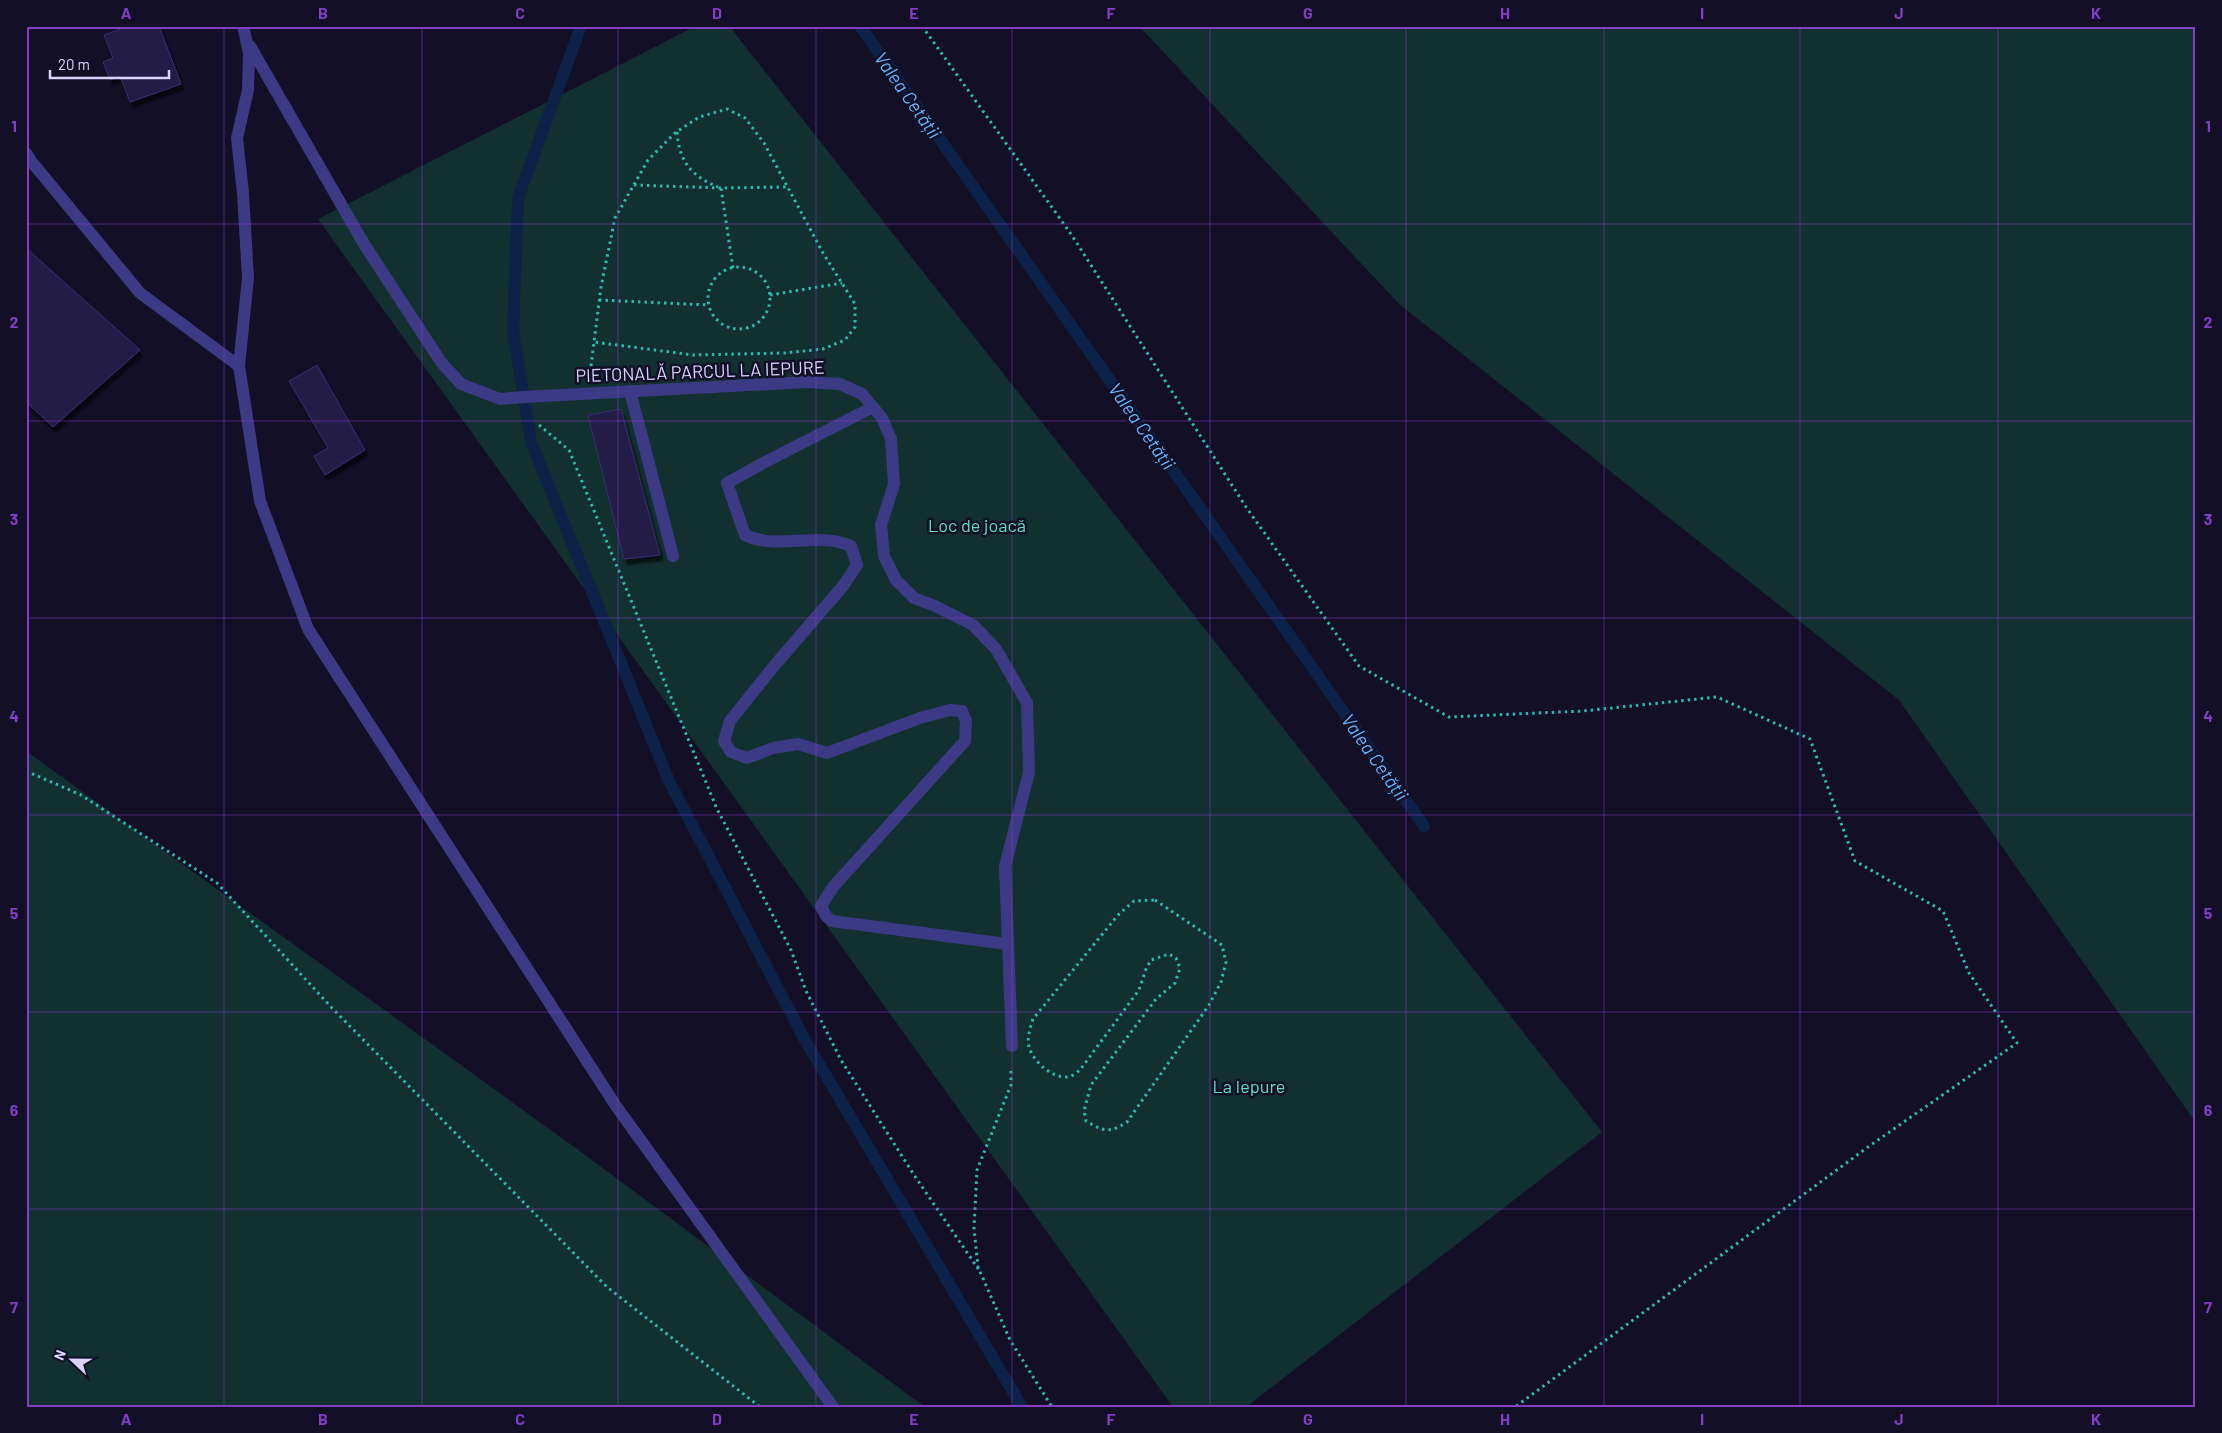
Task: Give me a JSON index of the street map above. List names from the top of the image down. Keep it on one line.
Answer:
{"streets":{"street":["PIETONALǍ PARCUL LA IEPURE"]},"water":["Valea Cetății"],"parks":["Loc de joacă","La Iepure"],"scale_bar":"20 m","north":"left","grid":{"columns":["A","B","C","D","E","F","G","H","I","J","K"],"rows":["1","2","3","4","5","6","7"]}}
